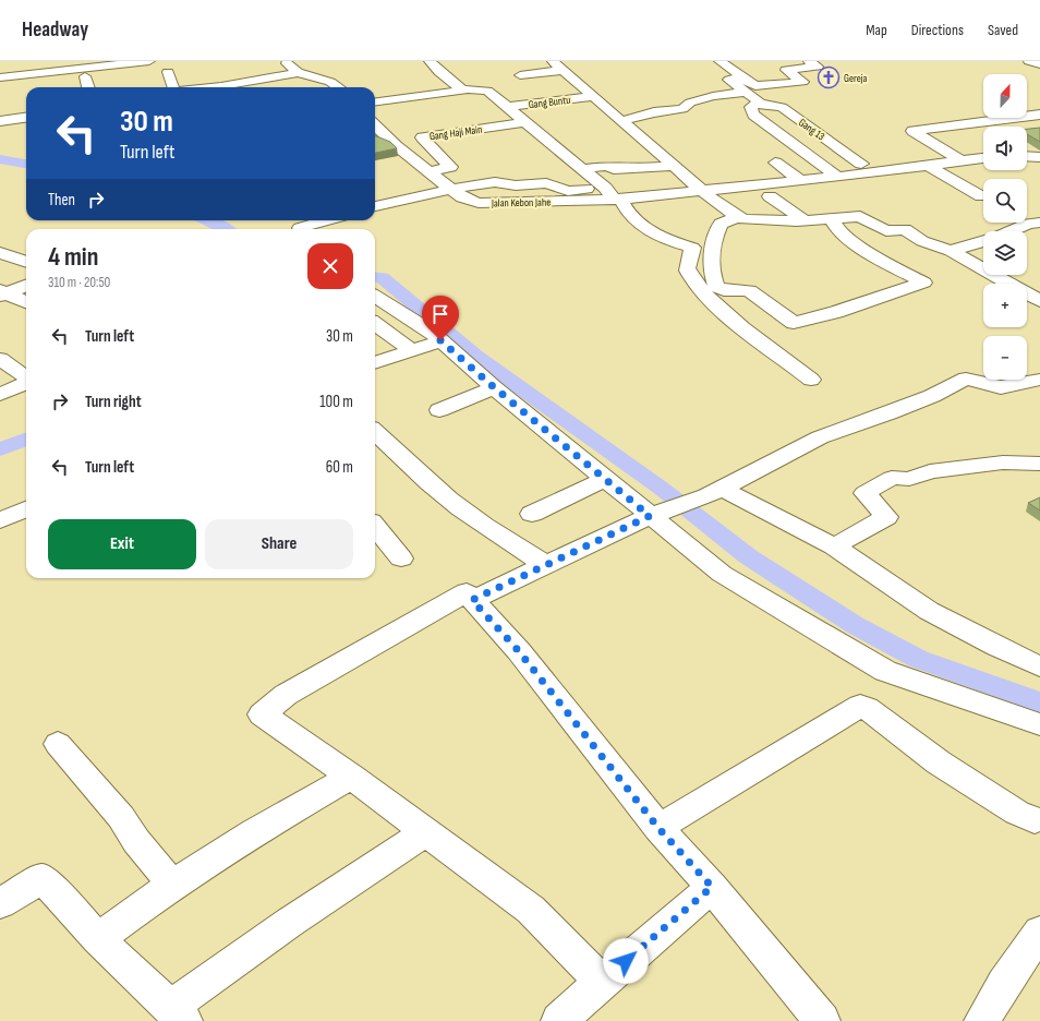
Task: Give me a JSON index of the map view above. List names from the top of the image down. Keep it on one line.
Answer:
{"streets":{"street":["Gang Buntu","Gang 13","Gang Haji Main","Jalan Kebon Jahe"]},"crossings":[["Gang Haji Main","Jalan Kebon Jahe"]],"places":{"church":["Gereja"]},"north":"top","page":{"header":"Headway","nav":["Map","Directions","Saved"],"map_buttons":["+","−"],"turn":["30 m","Turn left"],"then":"Then","heading":["4 min","310 m · 20:50"],"list":[{"name":"Turn left","value":"30 m"},{"name":"Turn right","value":"100 m"},{"name":"Turn left","value":"60 m"}],"buttons":["Exit","Share"]}}
